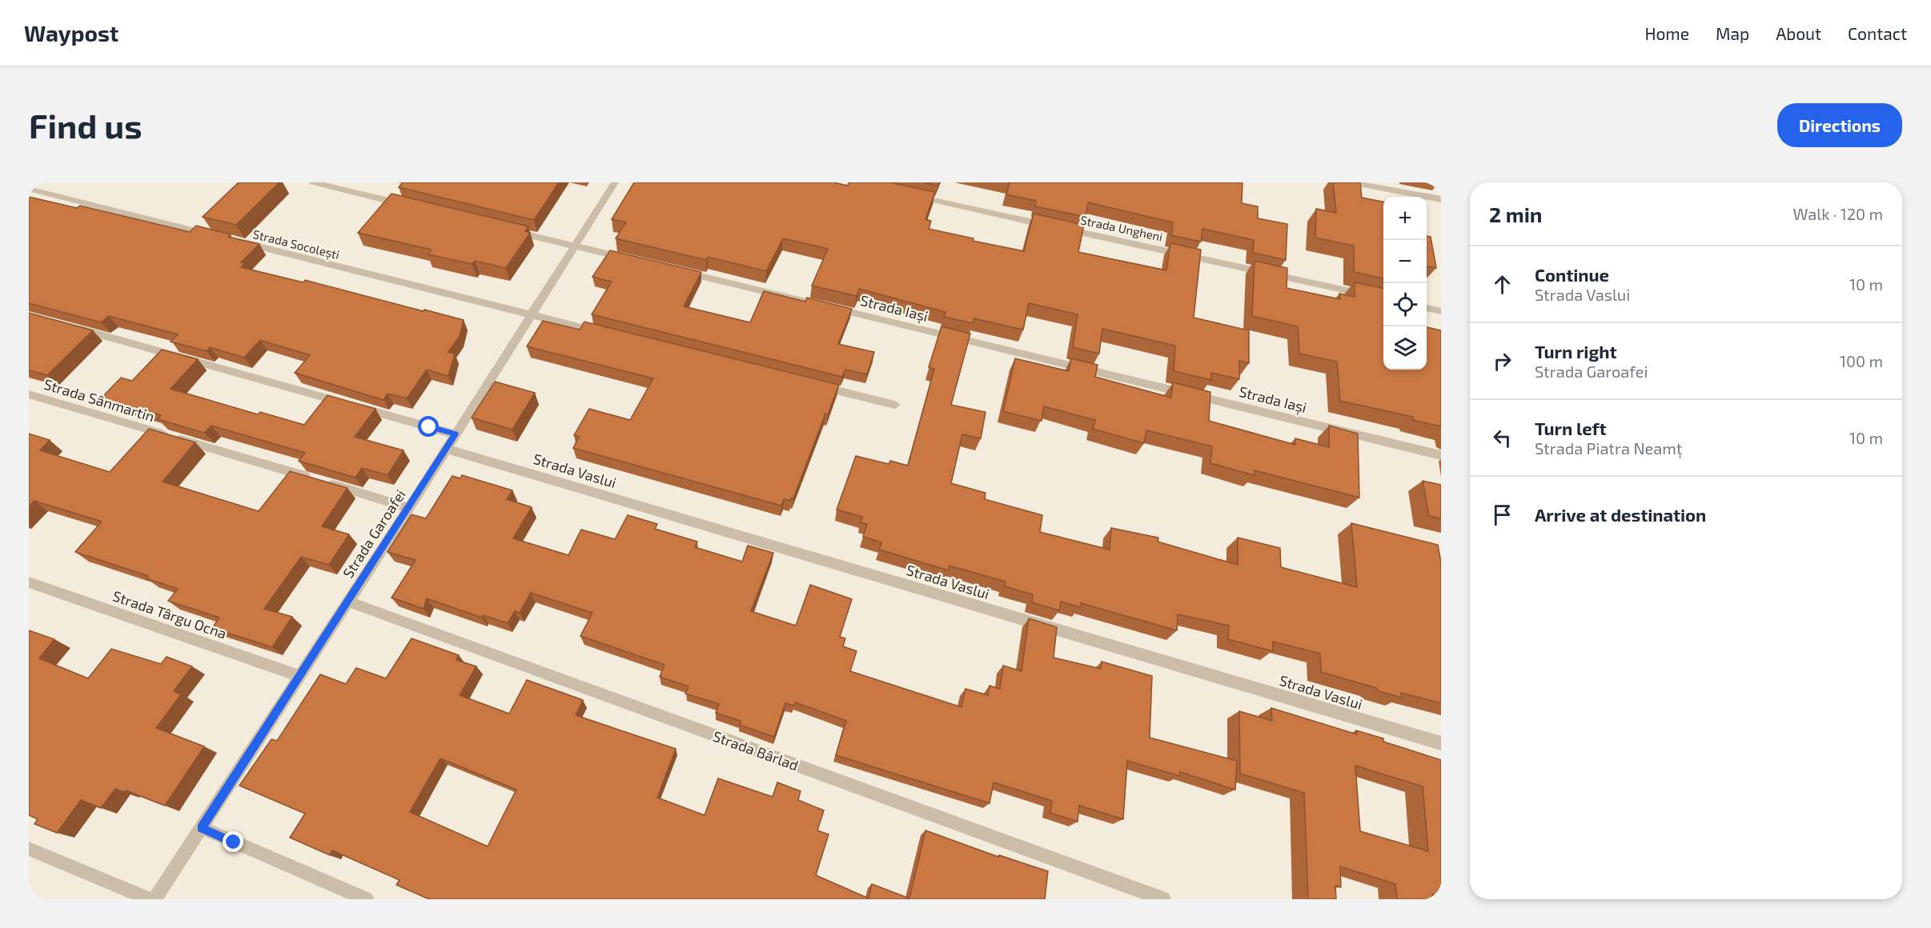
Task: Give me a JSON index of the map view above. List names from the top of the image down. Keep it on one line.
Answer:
{"streets":{"street":["Strada Ungheni","Strada Socolești","Strada Iași","Strada Sânmartin","Strada Vaslui","Strada Garoafei","Strada Târgu Ocna","Strada Bârlad"]},"crossings":[["Strada Socolești","Strada Garoafei"],["Strada Sânmartin","Strada Garoafei"],["Strada Vaslui","Strada Garoafei"],["Strada Garoafei","Strada Târgu Ocna"],["Strada Garoafei","Strada Bârlad"]],"page":{"header":"Waypost","nav":["Home","Map","About","Contact"],"buttons":"Directions","title":"Find us","heading":["2 min","Walk · 120 m"],"map_buttons":["+","−"],"list":[["Continue","Strada Vaslui","10 m"],["Turn right","Strada Garoafei","100 m"],["Turn left","Strada Piatra Neamț","10 m"],"Arrive at destination"]}}
